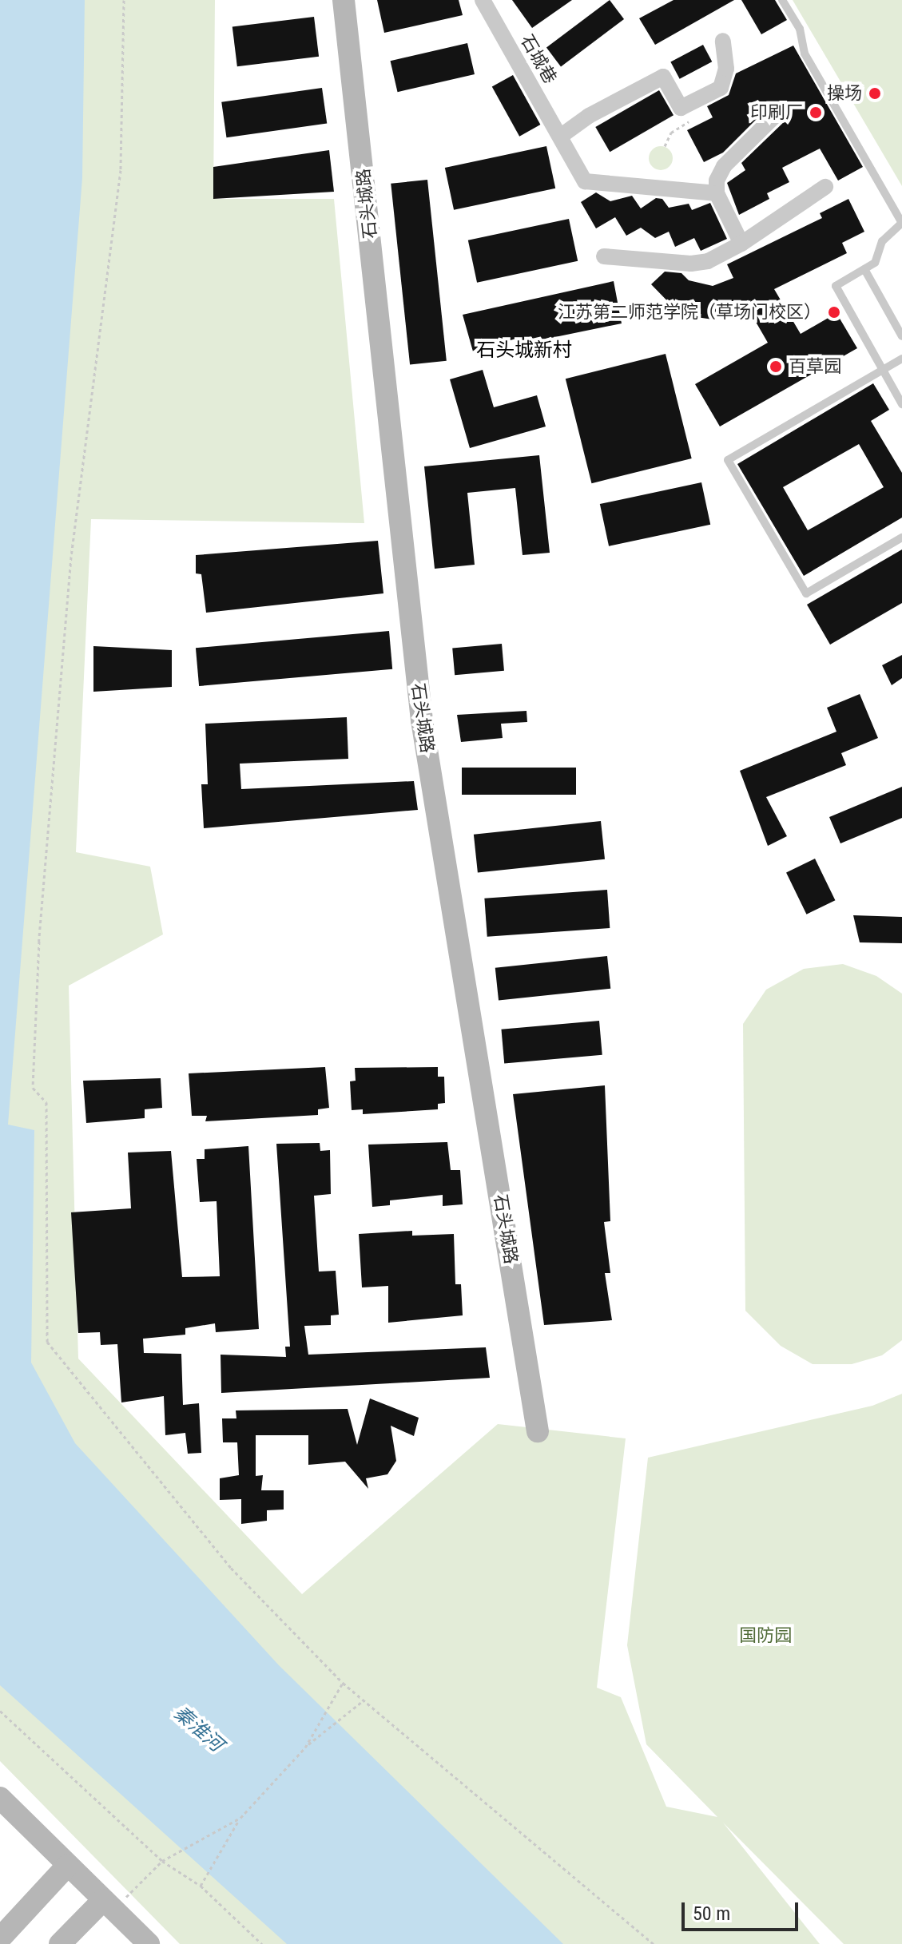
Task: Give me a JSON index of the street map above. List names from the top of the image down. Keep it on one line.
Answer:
{"streets":{"street":["石城巷","石头城路"]},"districts":["石头城新村"],"water":["秦淮河"],"parks":["国防园"],"places":["操场","印刷厂","江苏第二师范学院（草场门校区）","百草园"],"scale_bar":"50 m"}
